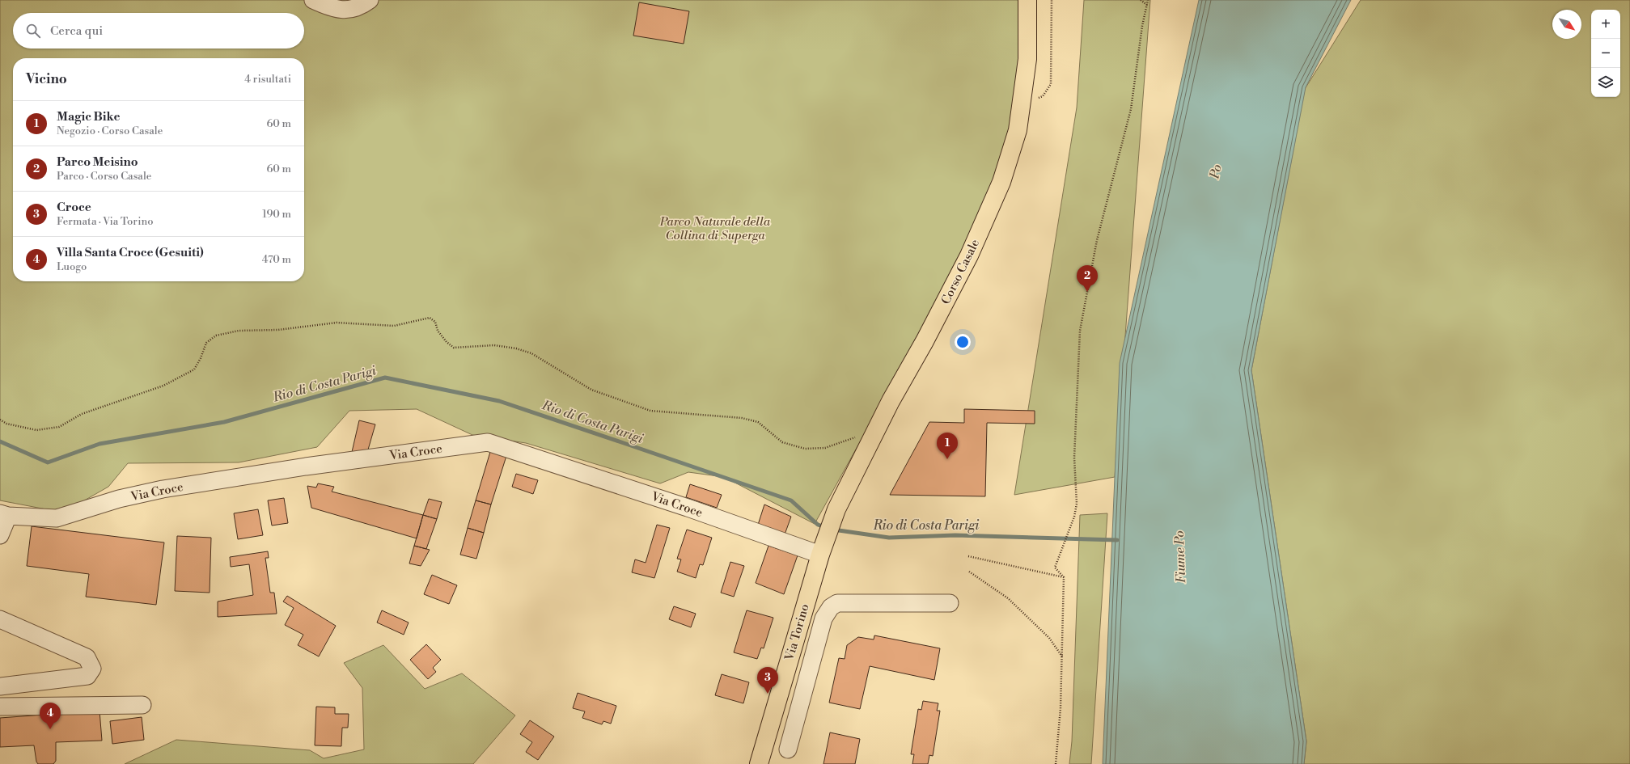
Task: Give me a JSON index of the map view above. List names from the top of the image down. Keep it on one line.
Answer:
{"streets":{"main road":["Corso Casale","Via Torino"],"street":["Via Croce"]},"crossings":[["Corso Casale","Via Torino"],["Via Croce","Via Torino"]],"water":["Po","Rio di Costa Parigi","Fiume Po"],"parks":["Parco Naturale della Collina di Superga"],"north":"bottom right","page":{"map_buttons":["+","−"],"search":"Cerca qui","heading":["Vicino","4 risultati"],"list":[{"mark":"1","name":"Magic Bike","note":"Negozio · Corso Casale","value":"60 m"},{"mark":"2","name":"Parco Meisino","note":"Parco · Corso Casale","value":"60 m"},{"mark":"3","name":"Croce","note":"Fermata · Via Torino","value":"190 m"},{"mark":"4","name":"Villa Santa Croce (Gesuiti)","note":"Luogo","value":"470 m"}],"pins":["2","1","3","4"]}}
